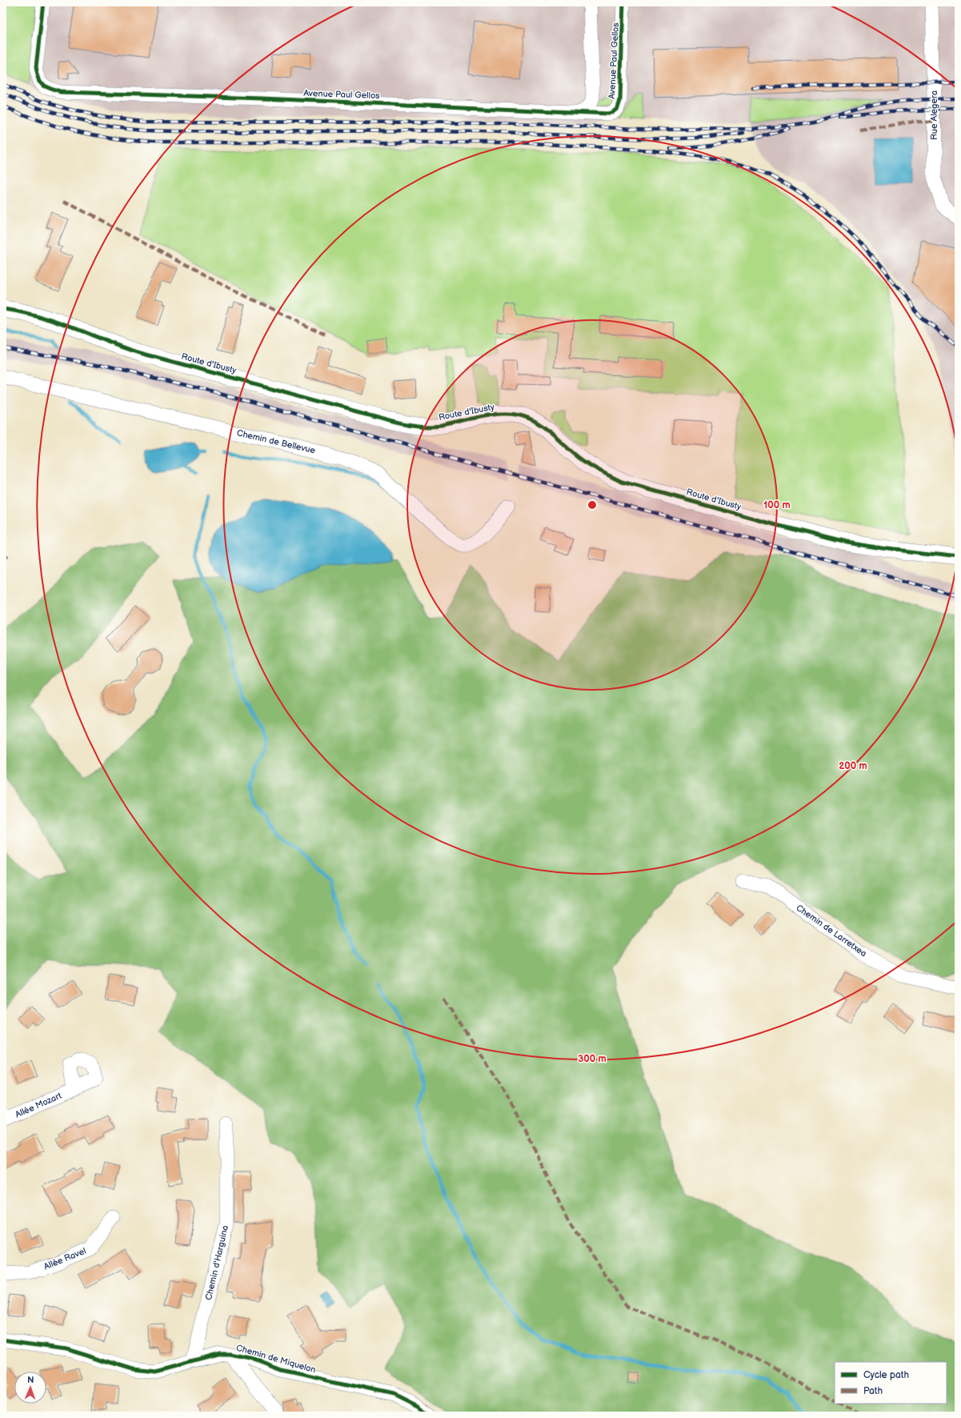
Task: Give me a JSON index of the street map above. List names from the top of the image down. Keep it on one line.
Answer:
{"streets":{"street":["Avenue Paul Gellos","Rue Alegera","Route d'Ibusty","Chemin de Bellevue","Chemin de Larretxea","Allée Mozart","Allée Ravel","Chemin d'Harguina","Chemin de Miquelon"]},"crossings":[["Chemin d'Harguina","Chemin de Miquelon"]],"legend":["Cycle path","Path"],"north":"top","rings":["100 m","200 m","300 m"]}
